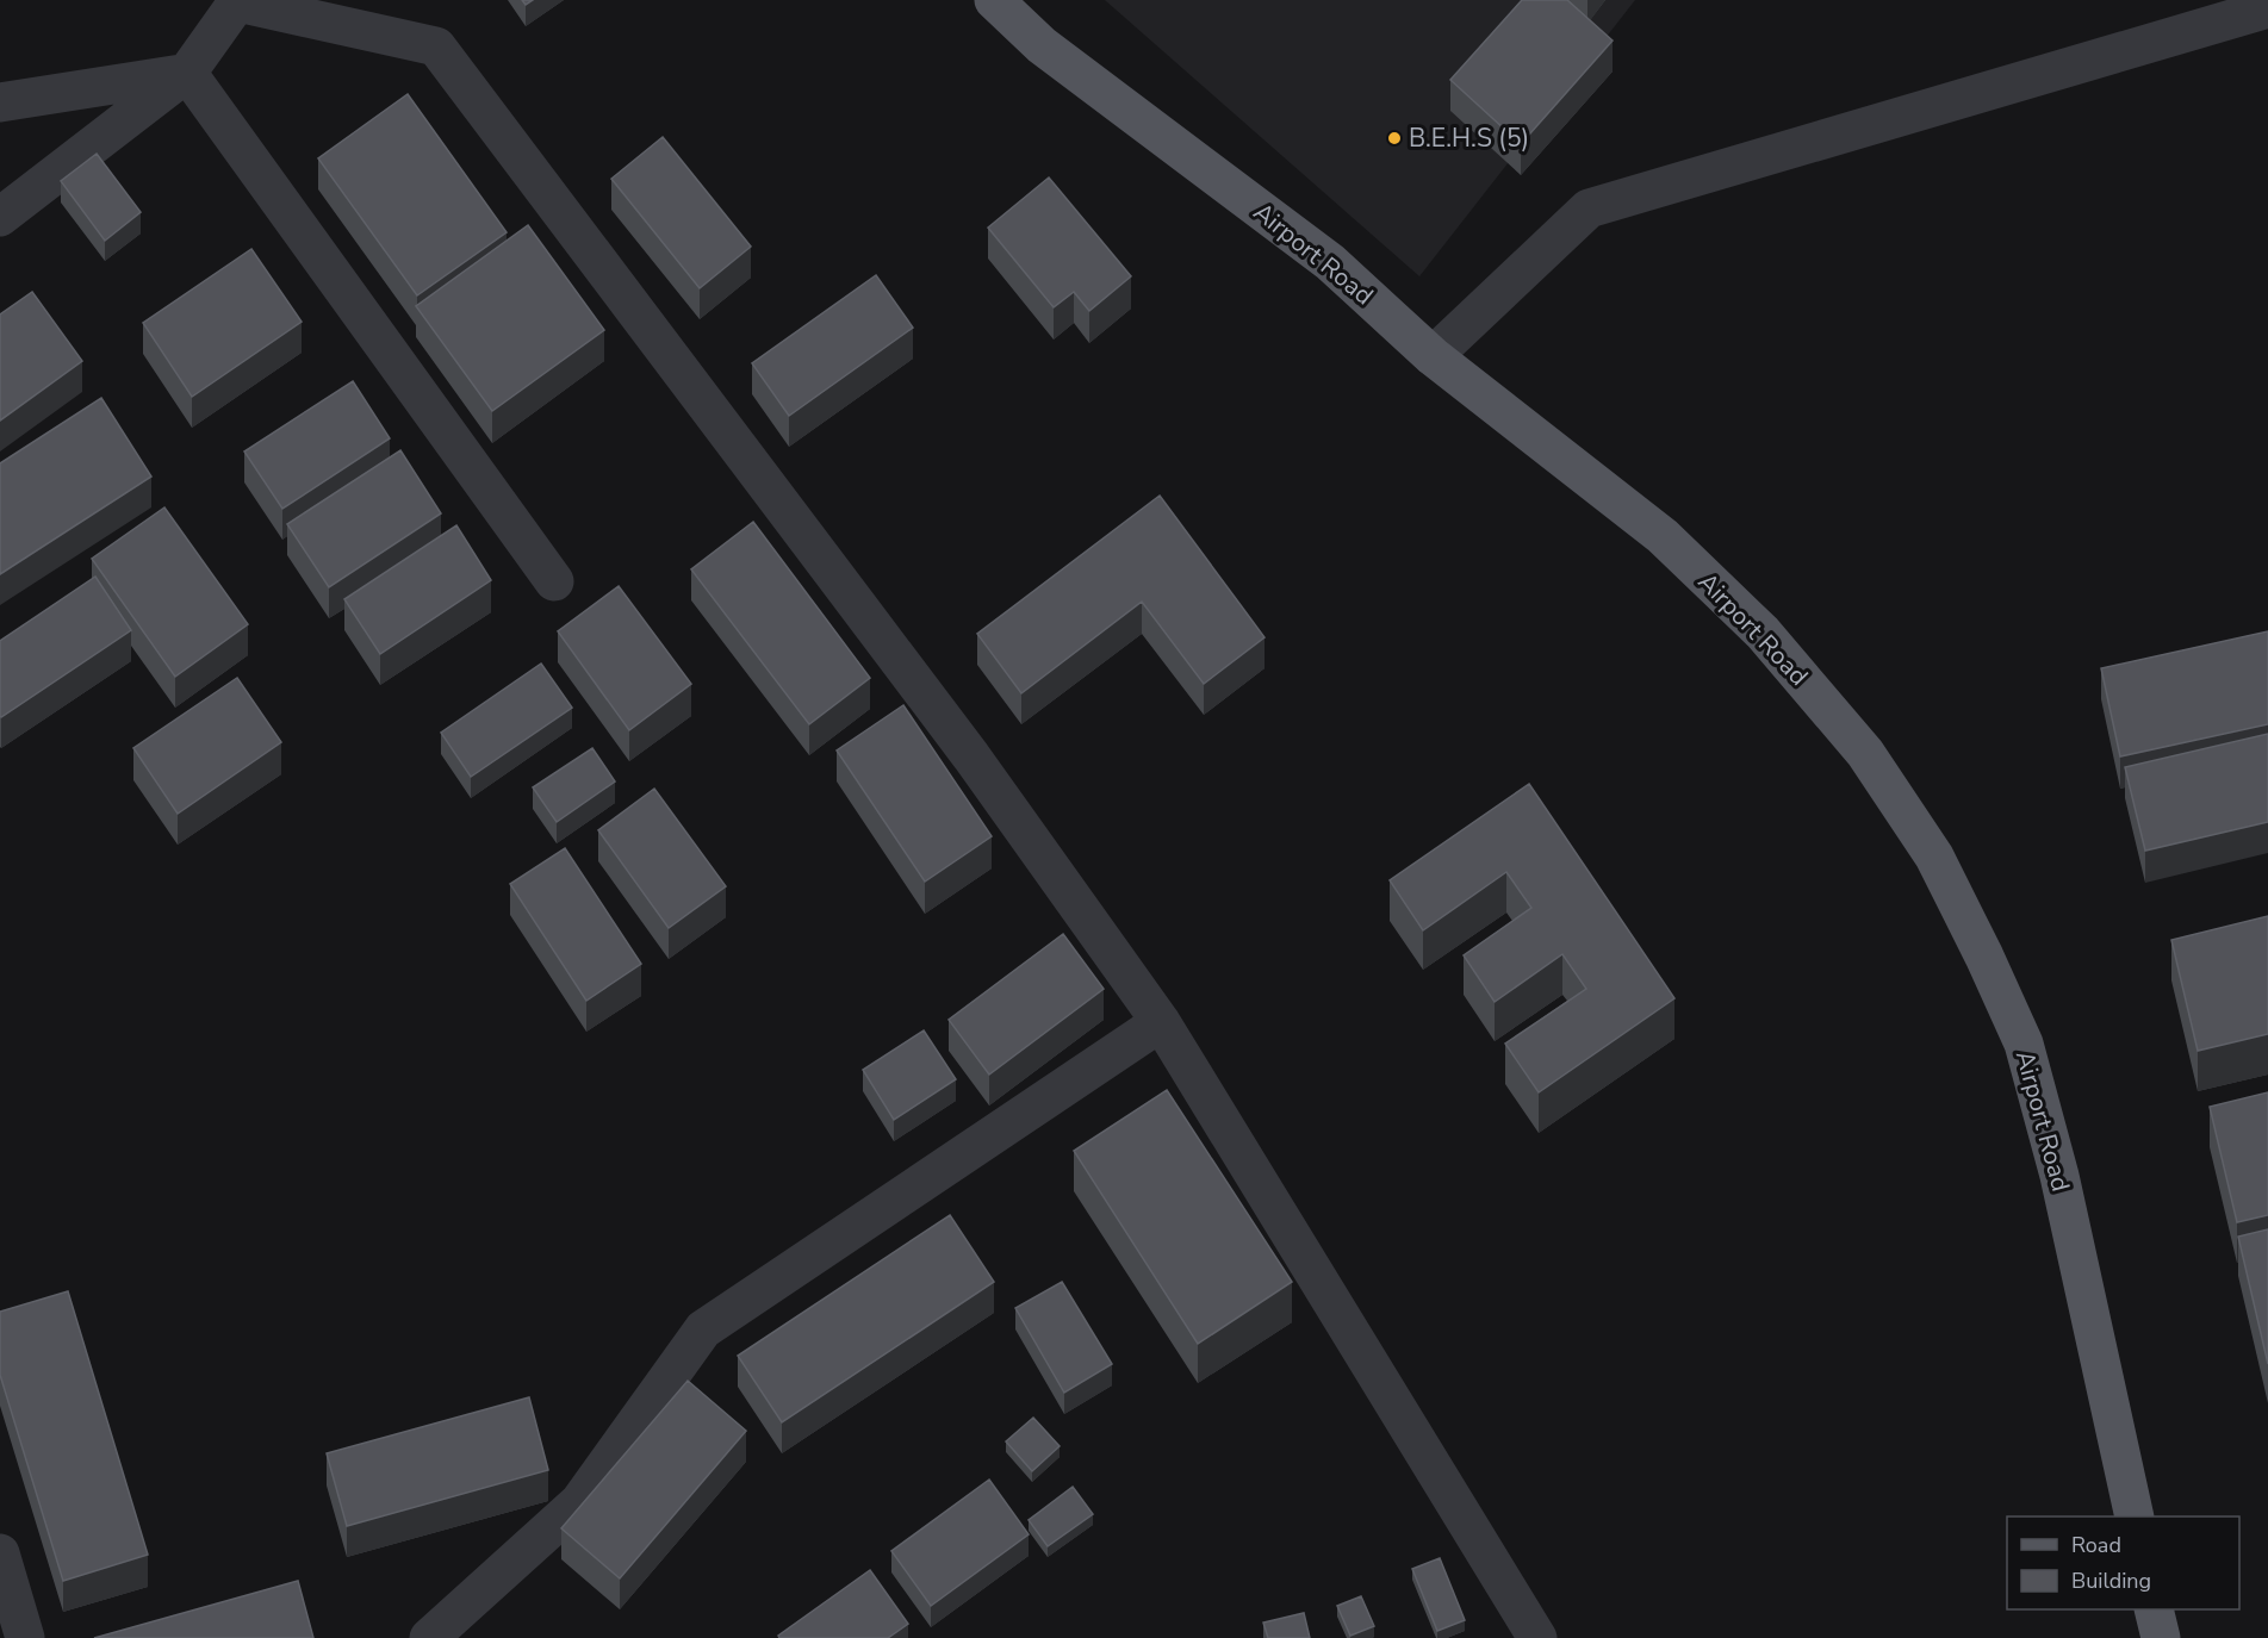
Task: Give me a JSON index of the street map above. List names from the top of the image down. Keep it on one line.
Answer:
{"streets":{"main road":["Airport Road"]},"places":["B.E.H.S (5)"],"legend":["Road","Building"]}
